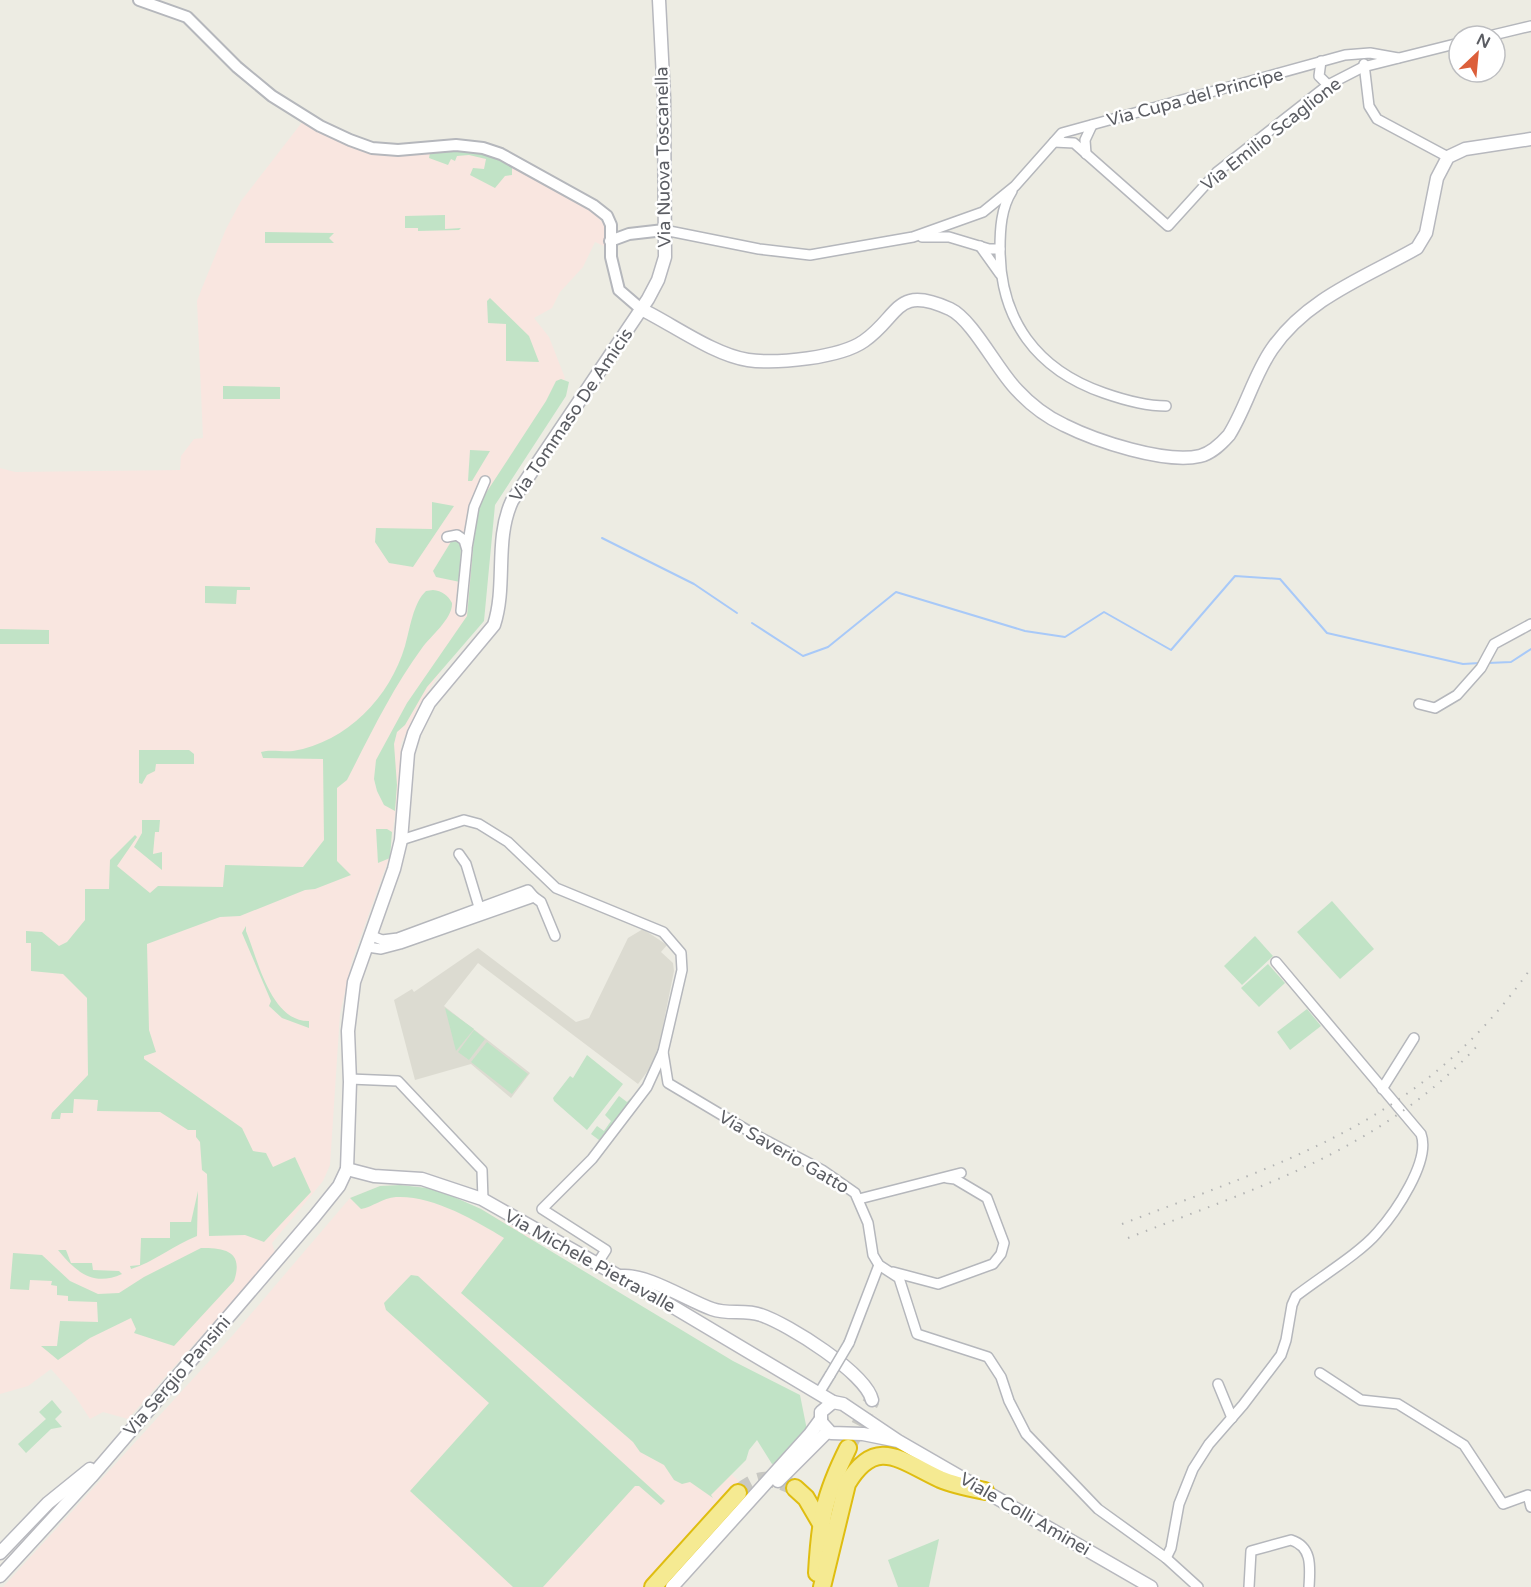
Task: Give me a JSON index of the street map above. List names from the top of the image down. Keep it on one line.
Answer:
{"streets":{"main road":["Via Nuova Toscanella","Via Tommaso De Amicis","Via Michele Pietravalle","Via Sergio Pansini","Viale Colli Aminei"],"street":["Via Cupa del Principe","Via Emilio Scaglione","Via Saverio Gatto"]},"crossings":[["Via Cupa del Principe","Via Emilio Scaglione"],["Via Cupa del Principe","Via Nuova Toscanella"],["Via Nuova Toscanella","Via Tommaso De Amicis"],["Via Tommaso De Amicis","Via Michele Pietravalle"],["Via Tommaso De Amicis","Via Sergio Pansini"],["Via Michele Pietravalle","Via Sergio Pansini"],["Via Michele Pietravalle","Viale Colli Aminei"]],"north":"top right"}
